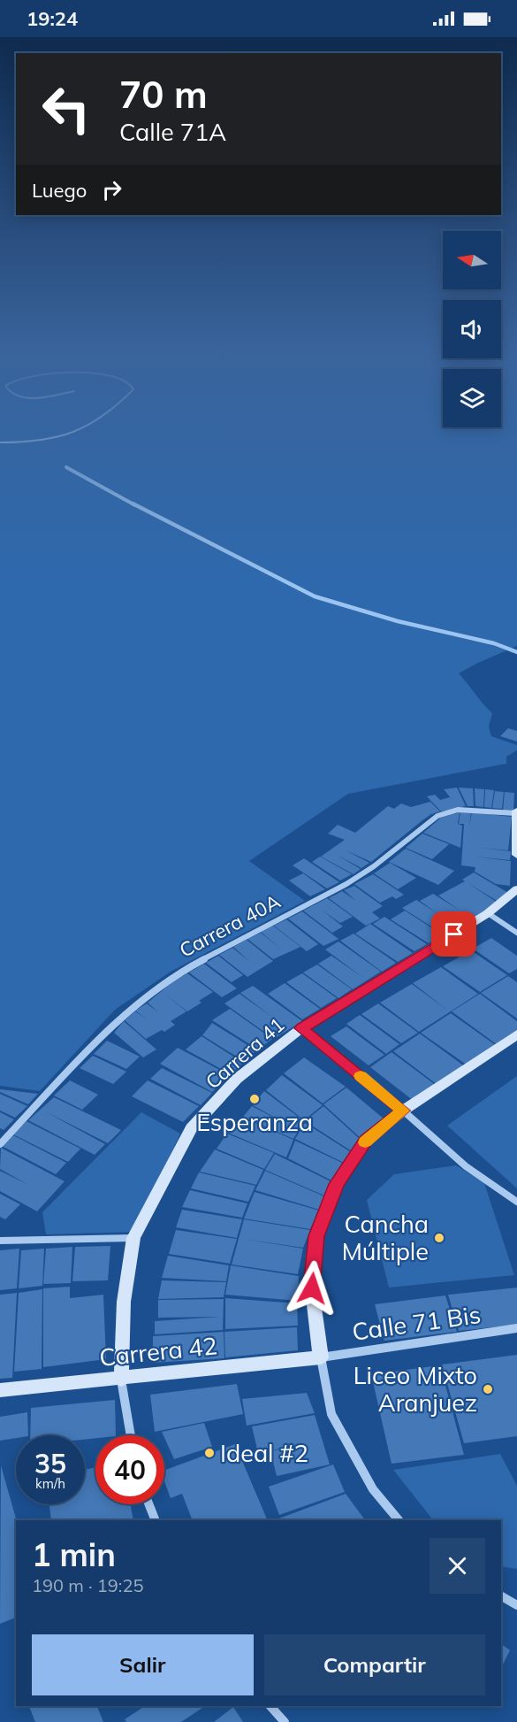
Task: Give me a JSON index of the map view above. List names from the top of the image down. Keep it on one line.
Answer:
{"streets":{"street":["Carrera 40A","Carrera 41","Calle 71 Bis","Carrera 42"]},"crossings":[["Carrera 41","Carrera 42"],["Calle 71 Bis","Carrera 42"]],"places":["Esperanza","Cancha Múltiple","Liceo Mixto Aranjuez","Ideal #2"],"north":"left","page":{"status":"19:24","turn":["70 m","Calle 71A"],"then":"Luego","speed":"35 km/h","limit":"40","heading":["1 min","190 m · 19:25"],"buttons":["Salir","Compartir"]}}
